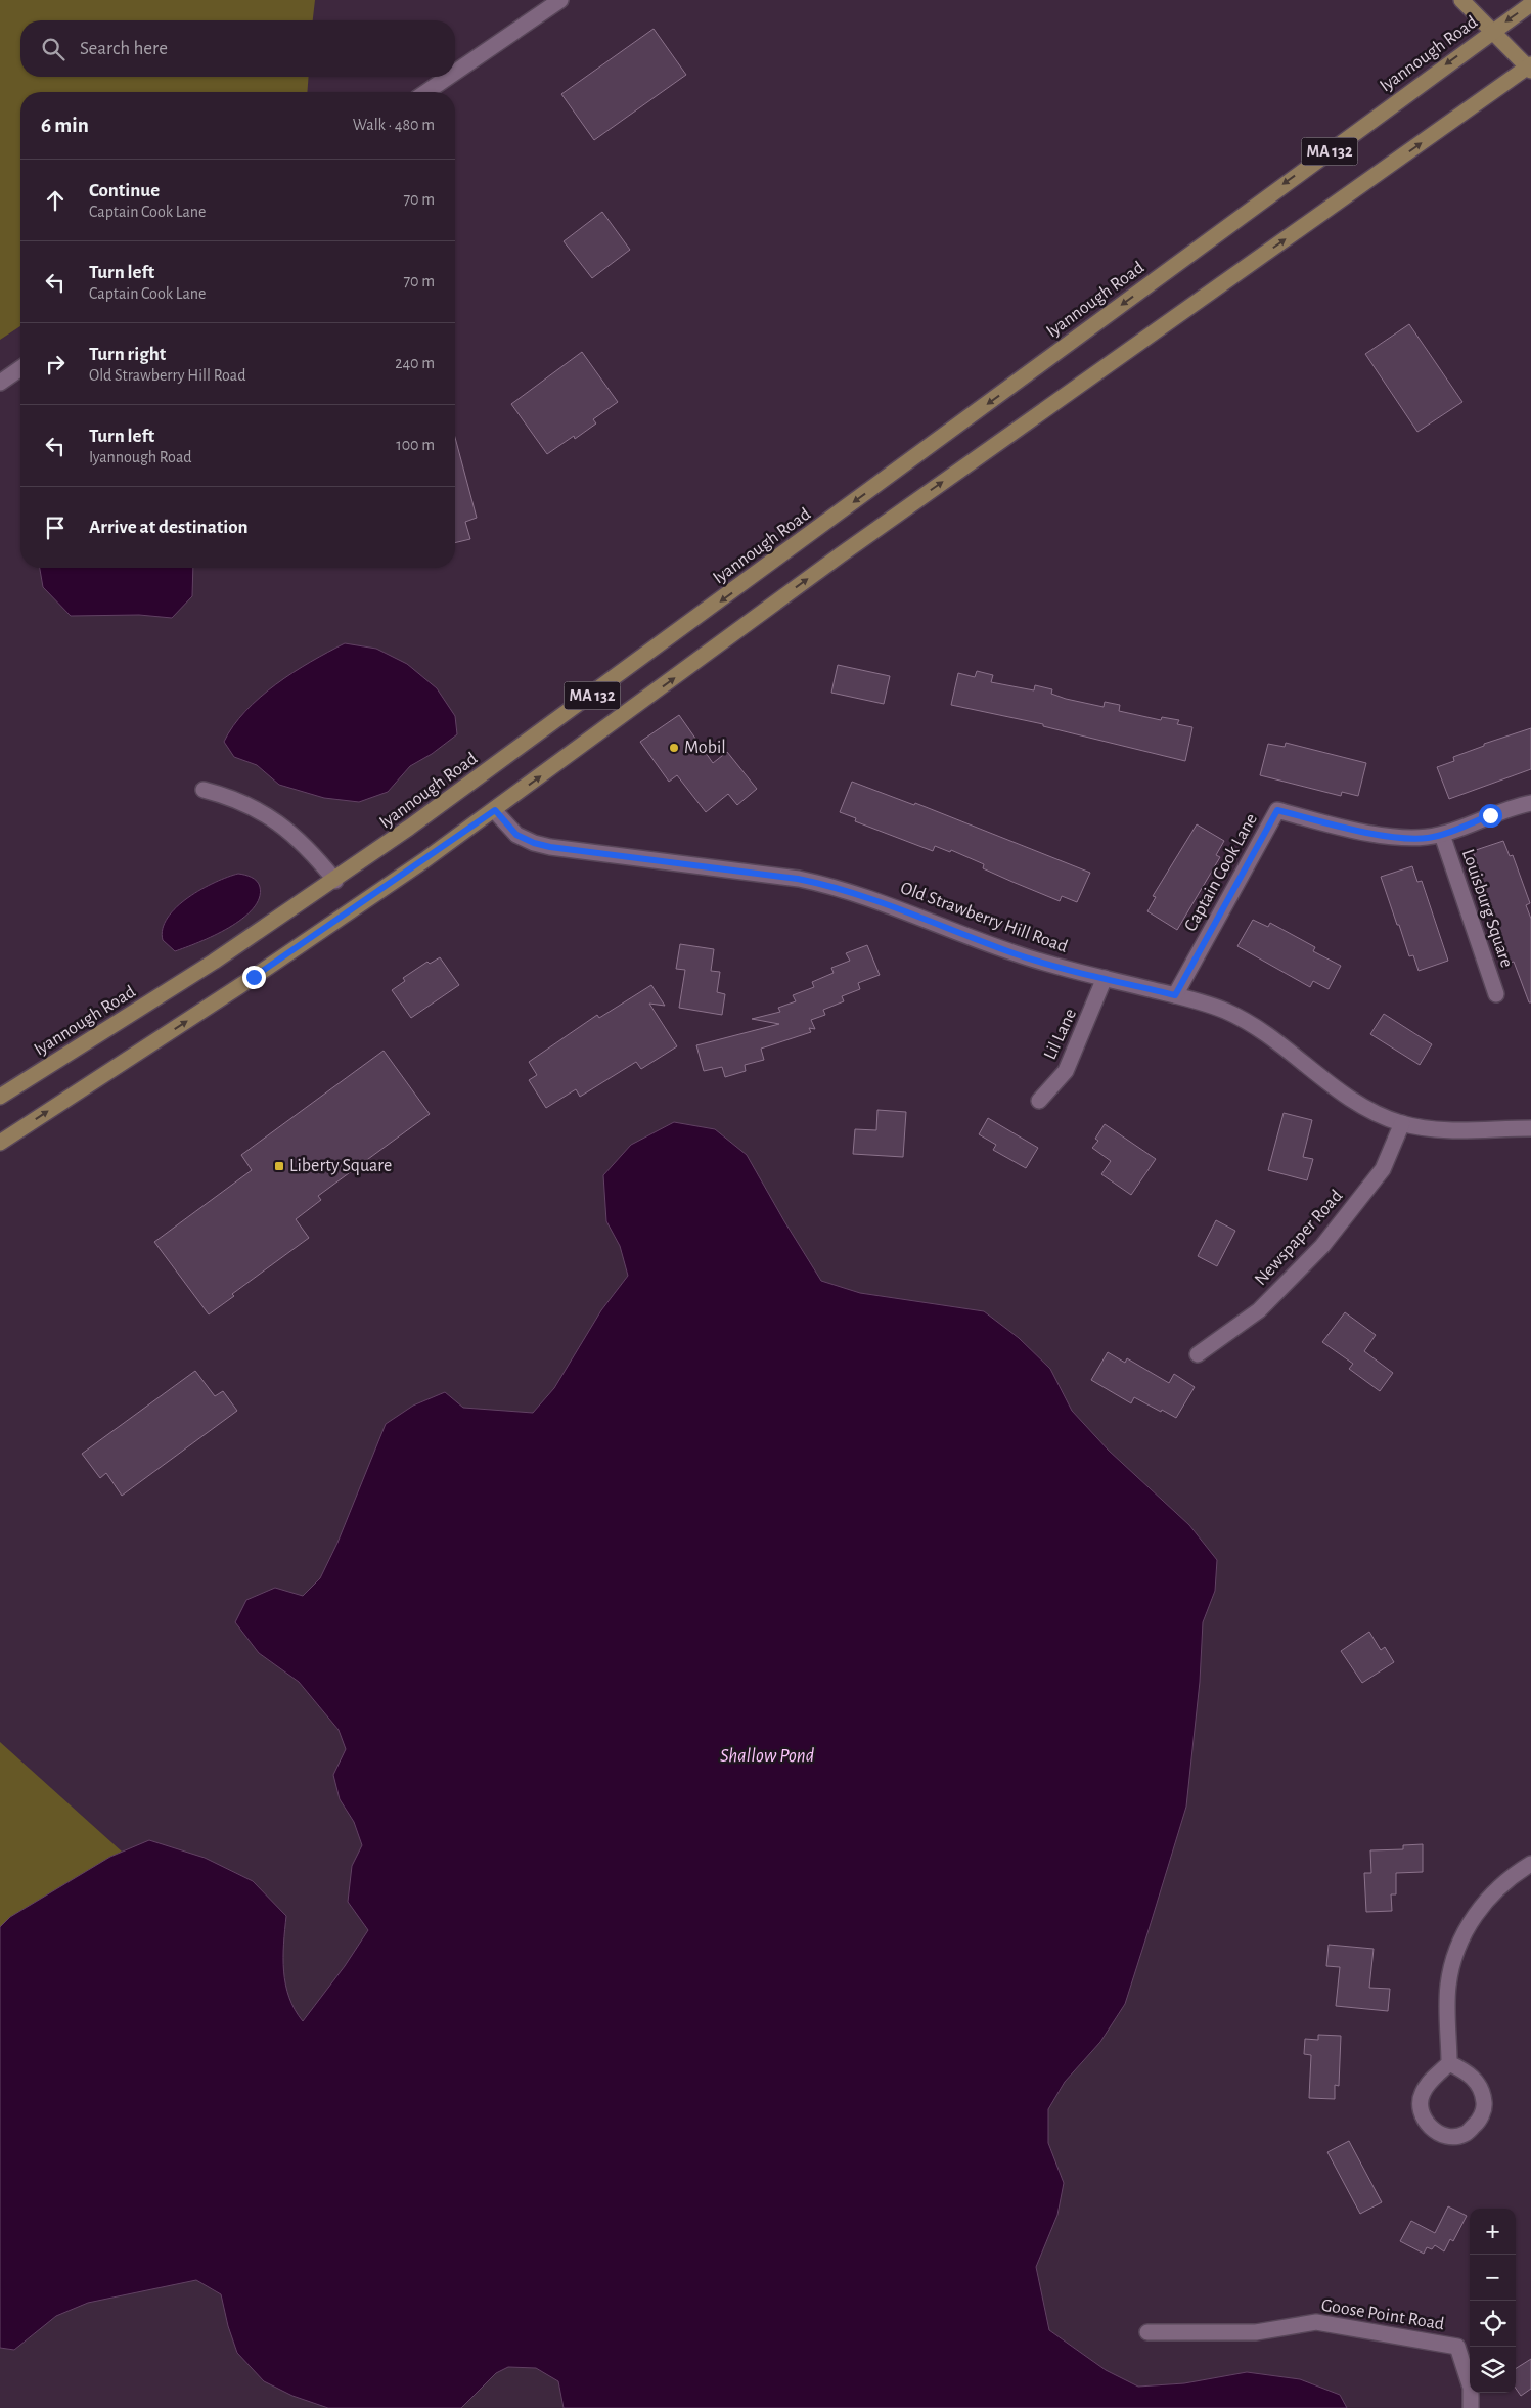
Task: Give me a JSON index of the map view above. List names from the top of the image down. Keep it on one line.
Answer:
{"streets":{"main road":["Iyannough Road","MA 132"],"street":["Captain Cook Lane","Louisburg Square","Old Strawberry Hill Road","Lil Lane","Newspaper Road","Goose Point Road"]},"crossings":[["MA 132","Old Strawberry Hill Road"],["Captain Cook Lane","Louisburg Square"],["Captain Cook Lane","Old Strawberry Hill Road"],["Old Strawberry Hill Road","Lil Lane"],["Old Strawberry Hill Road","Newspaper Road"]],"water":["Shallow Pond"],"places":{"other":["Mobil"],"transit":["Liberty Square"]},"page":{"search":"Search here","heading":["6 min","Walk · 480 m"],"list":[["Continue","Captain Cook Lane","70 m"],["Turn left","Captain Cook Lane","70 m"],["Turn right","Old Strawberry Hill Road","240 m"],["Turn left","Iyannough Road","100 m"],"Arrive at destination"],"map_buttons":["+","−"]}}
